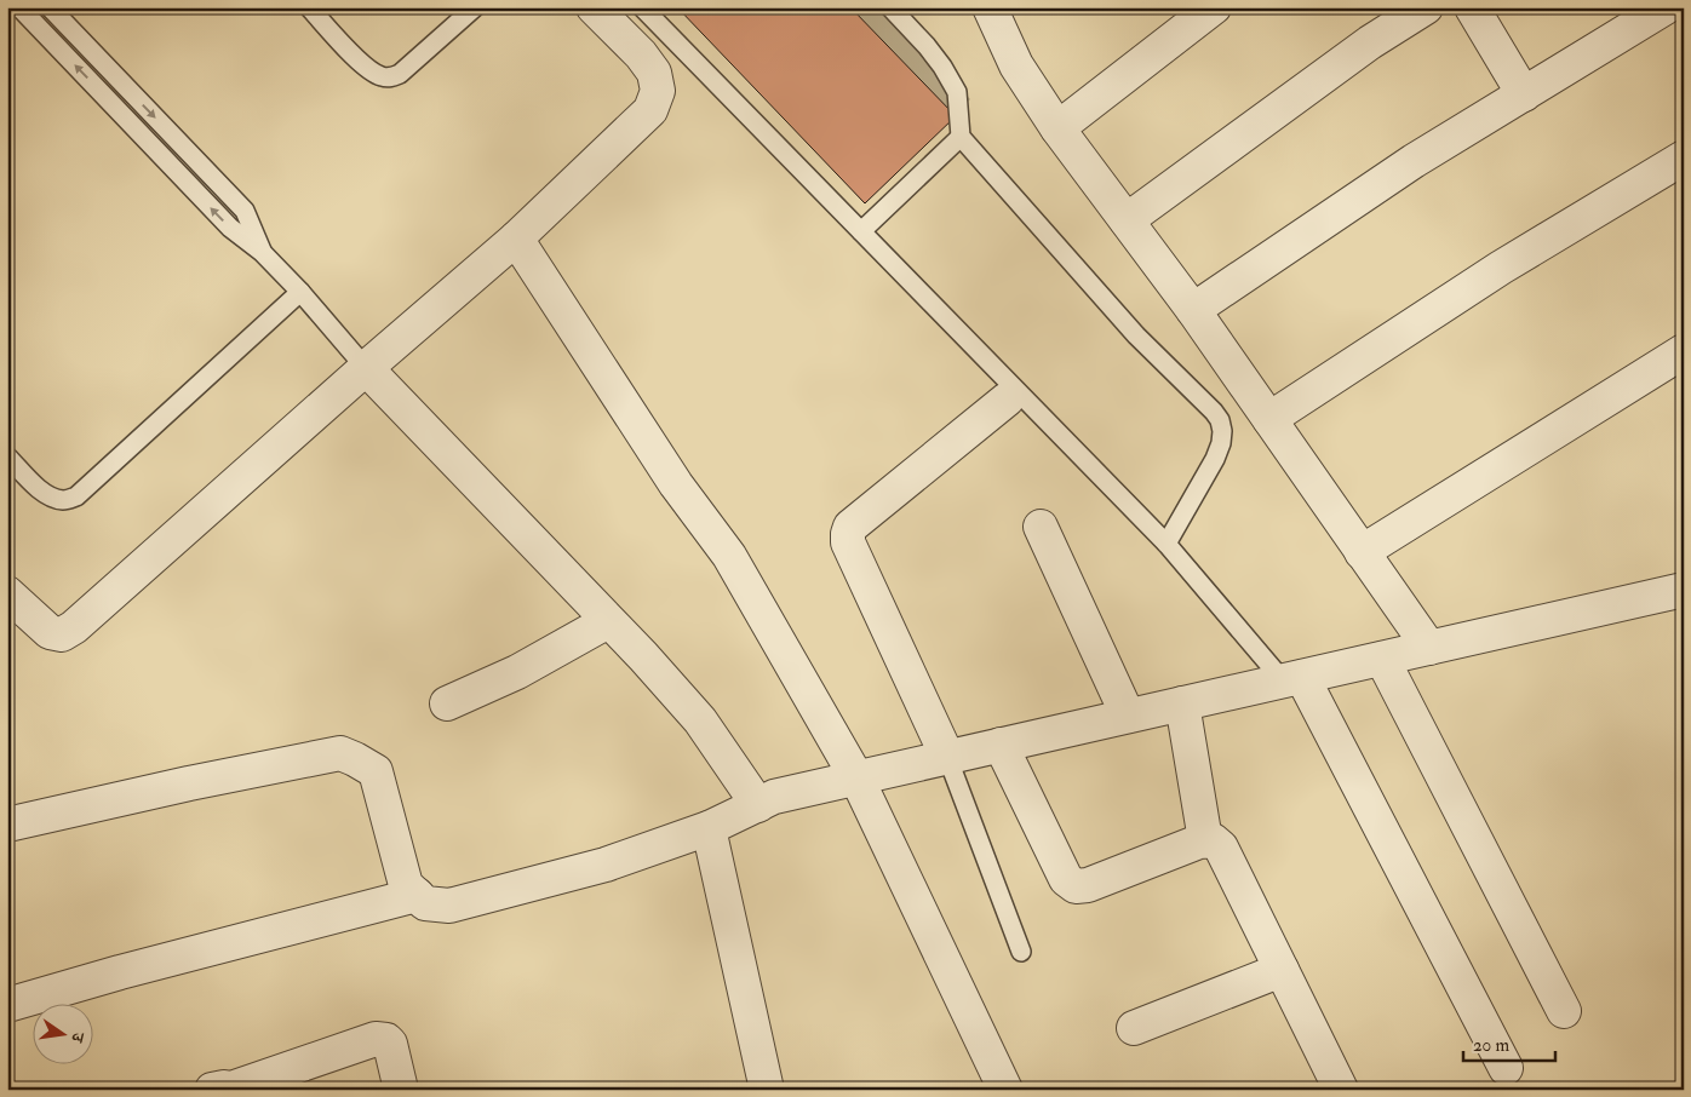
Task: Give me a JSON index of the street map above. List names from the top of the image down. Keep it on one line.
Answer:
{"scale_bar":"20 m","north":"right"}
